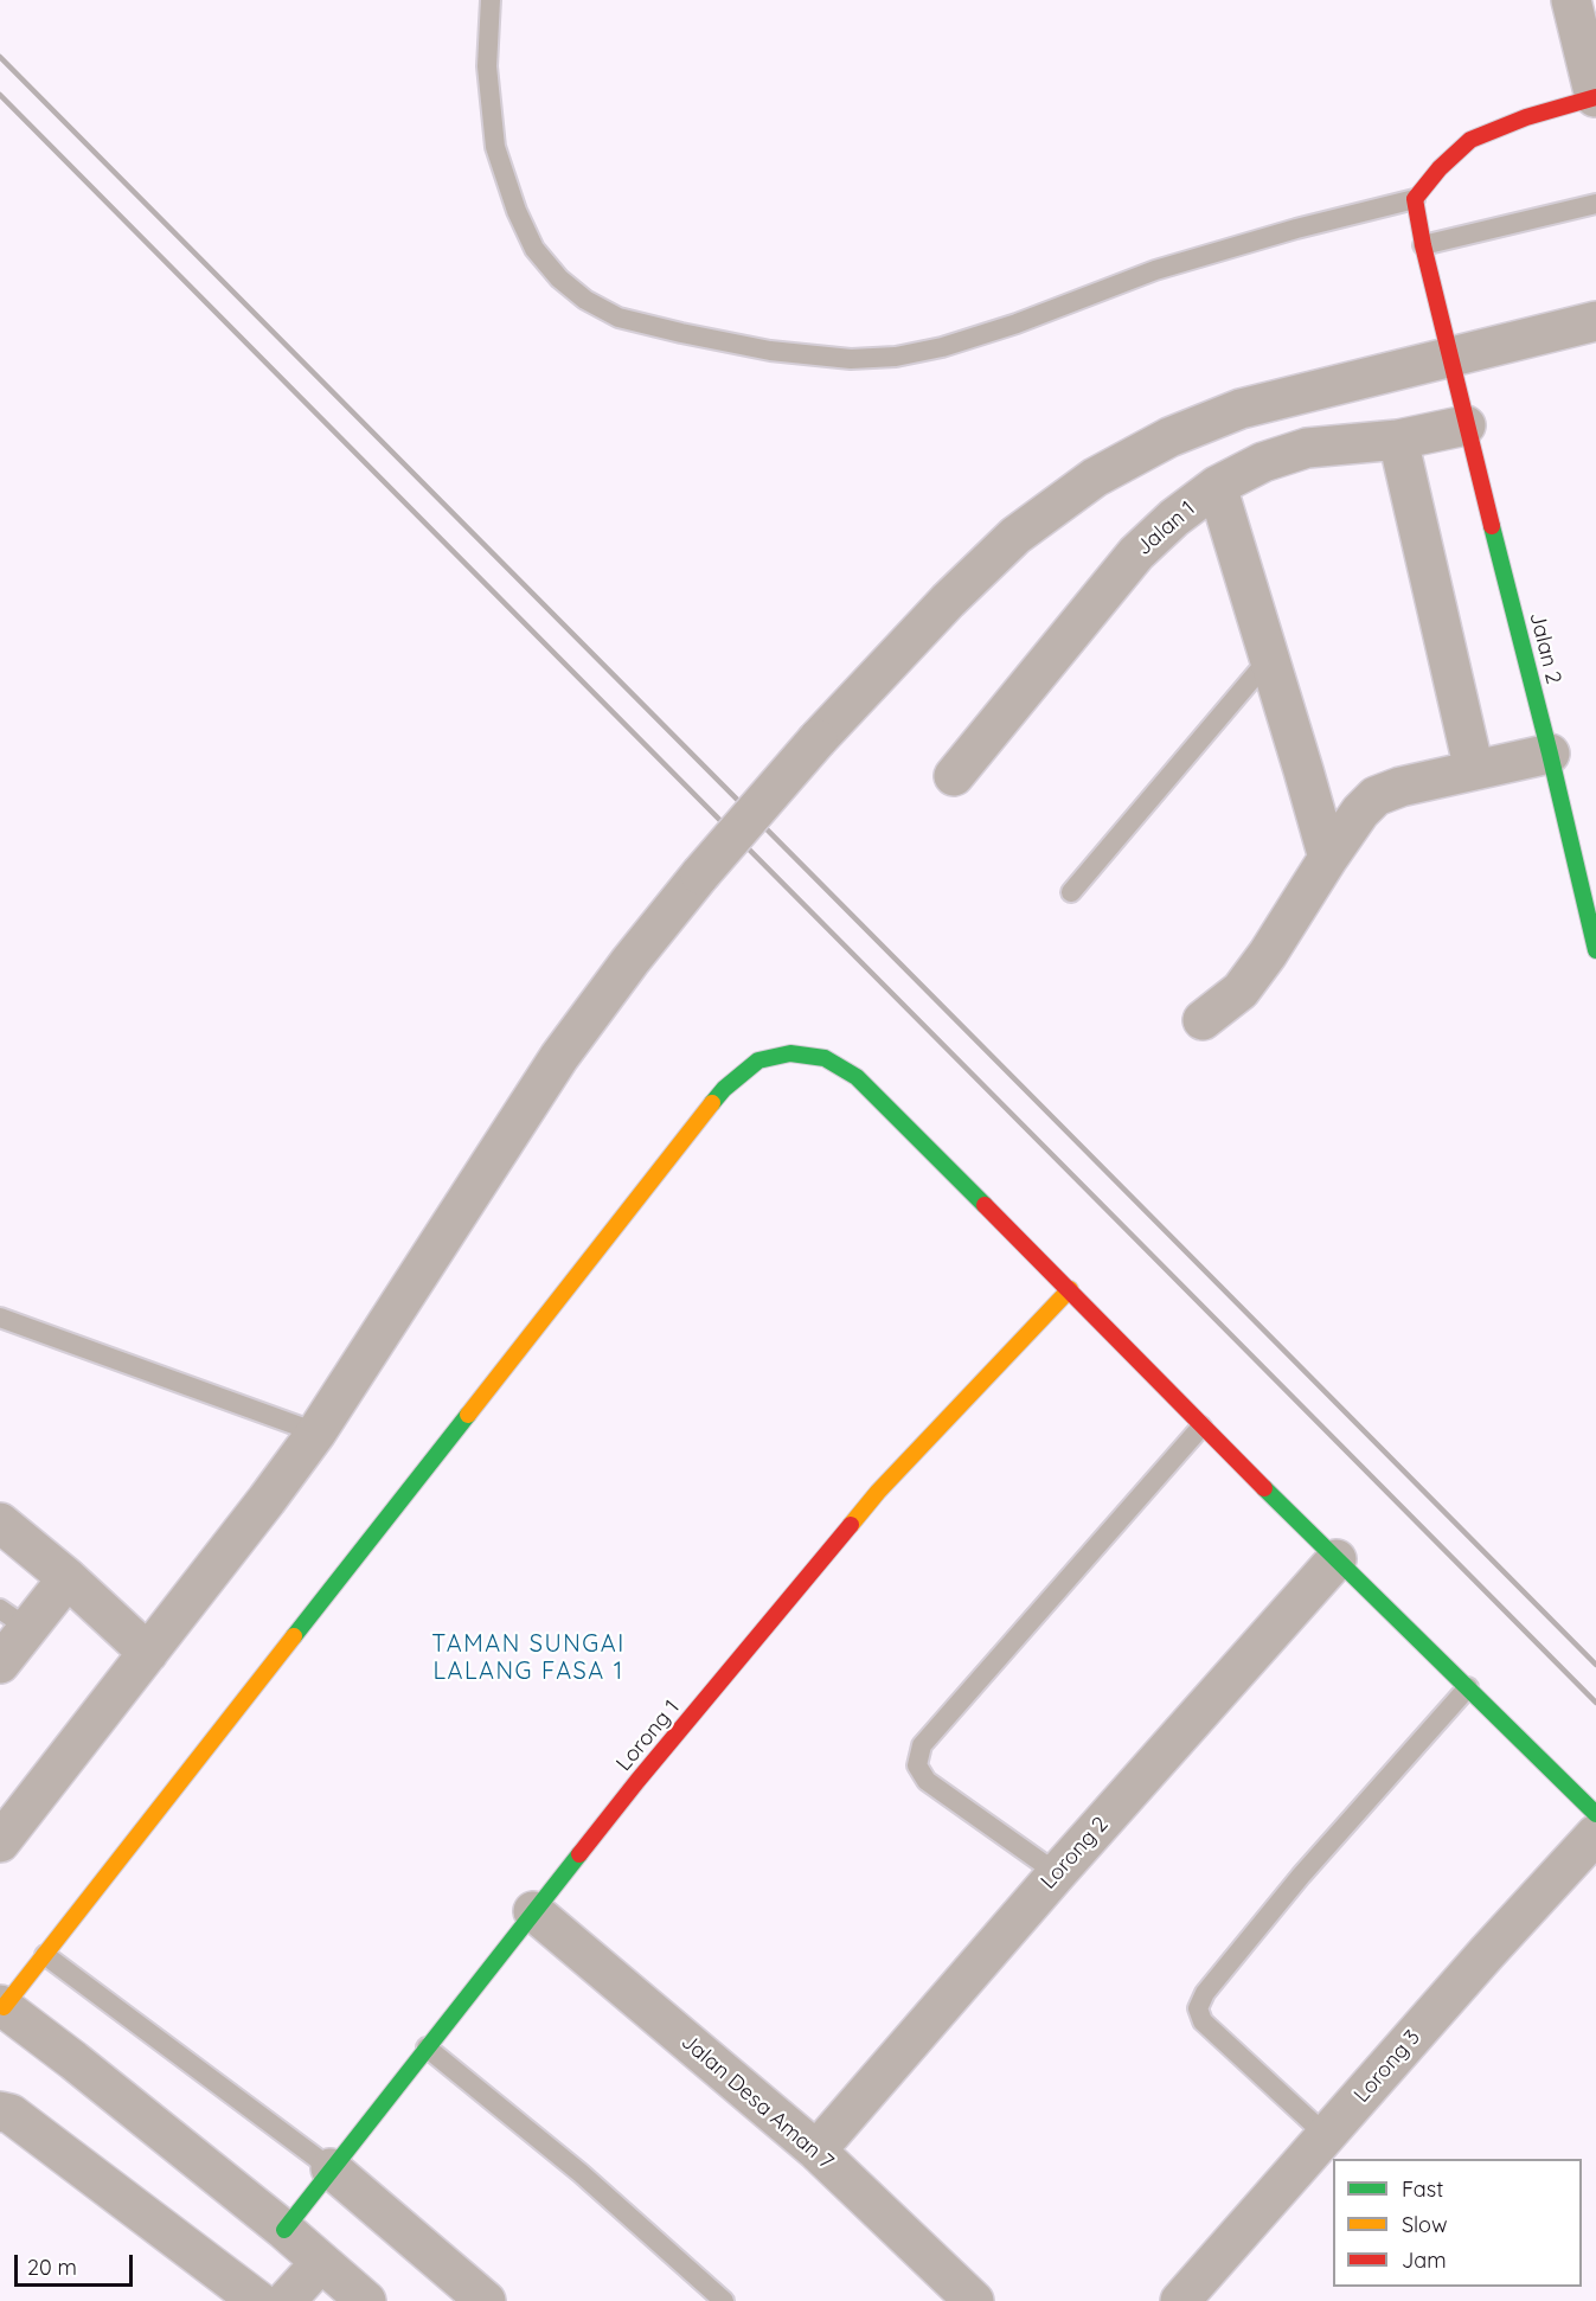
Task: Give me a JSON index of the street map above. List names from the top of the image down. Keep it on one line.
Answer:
{"streets":{"street":["Jalan 1","Jalan 2","Lorong 1","Lorong 2","Lorong 3","Jalan Desa Aman 7"]},"crossings":[["Jalan 1","Jalan 2"],["Lorong 1","Jalan Desa Aman 7"],["Lorong 2","Jalan Desa Aman 7"]],"districts":["TAMAN SUNGAI LALANG FASA 1"],"legend":["Fast","Slow","Jam"],"scale_bar":"20 m"}
